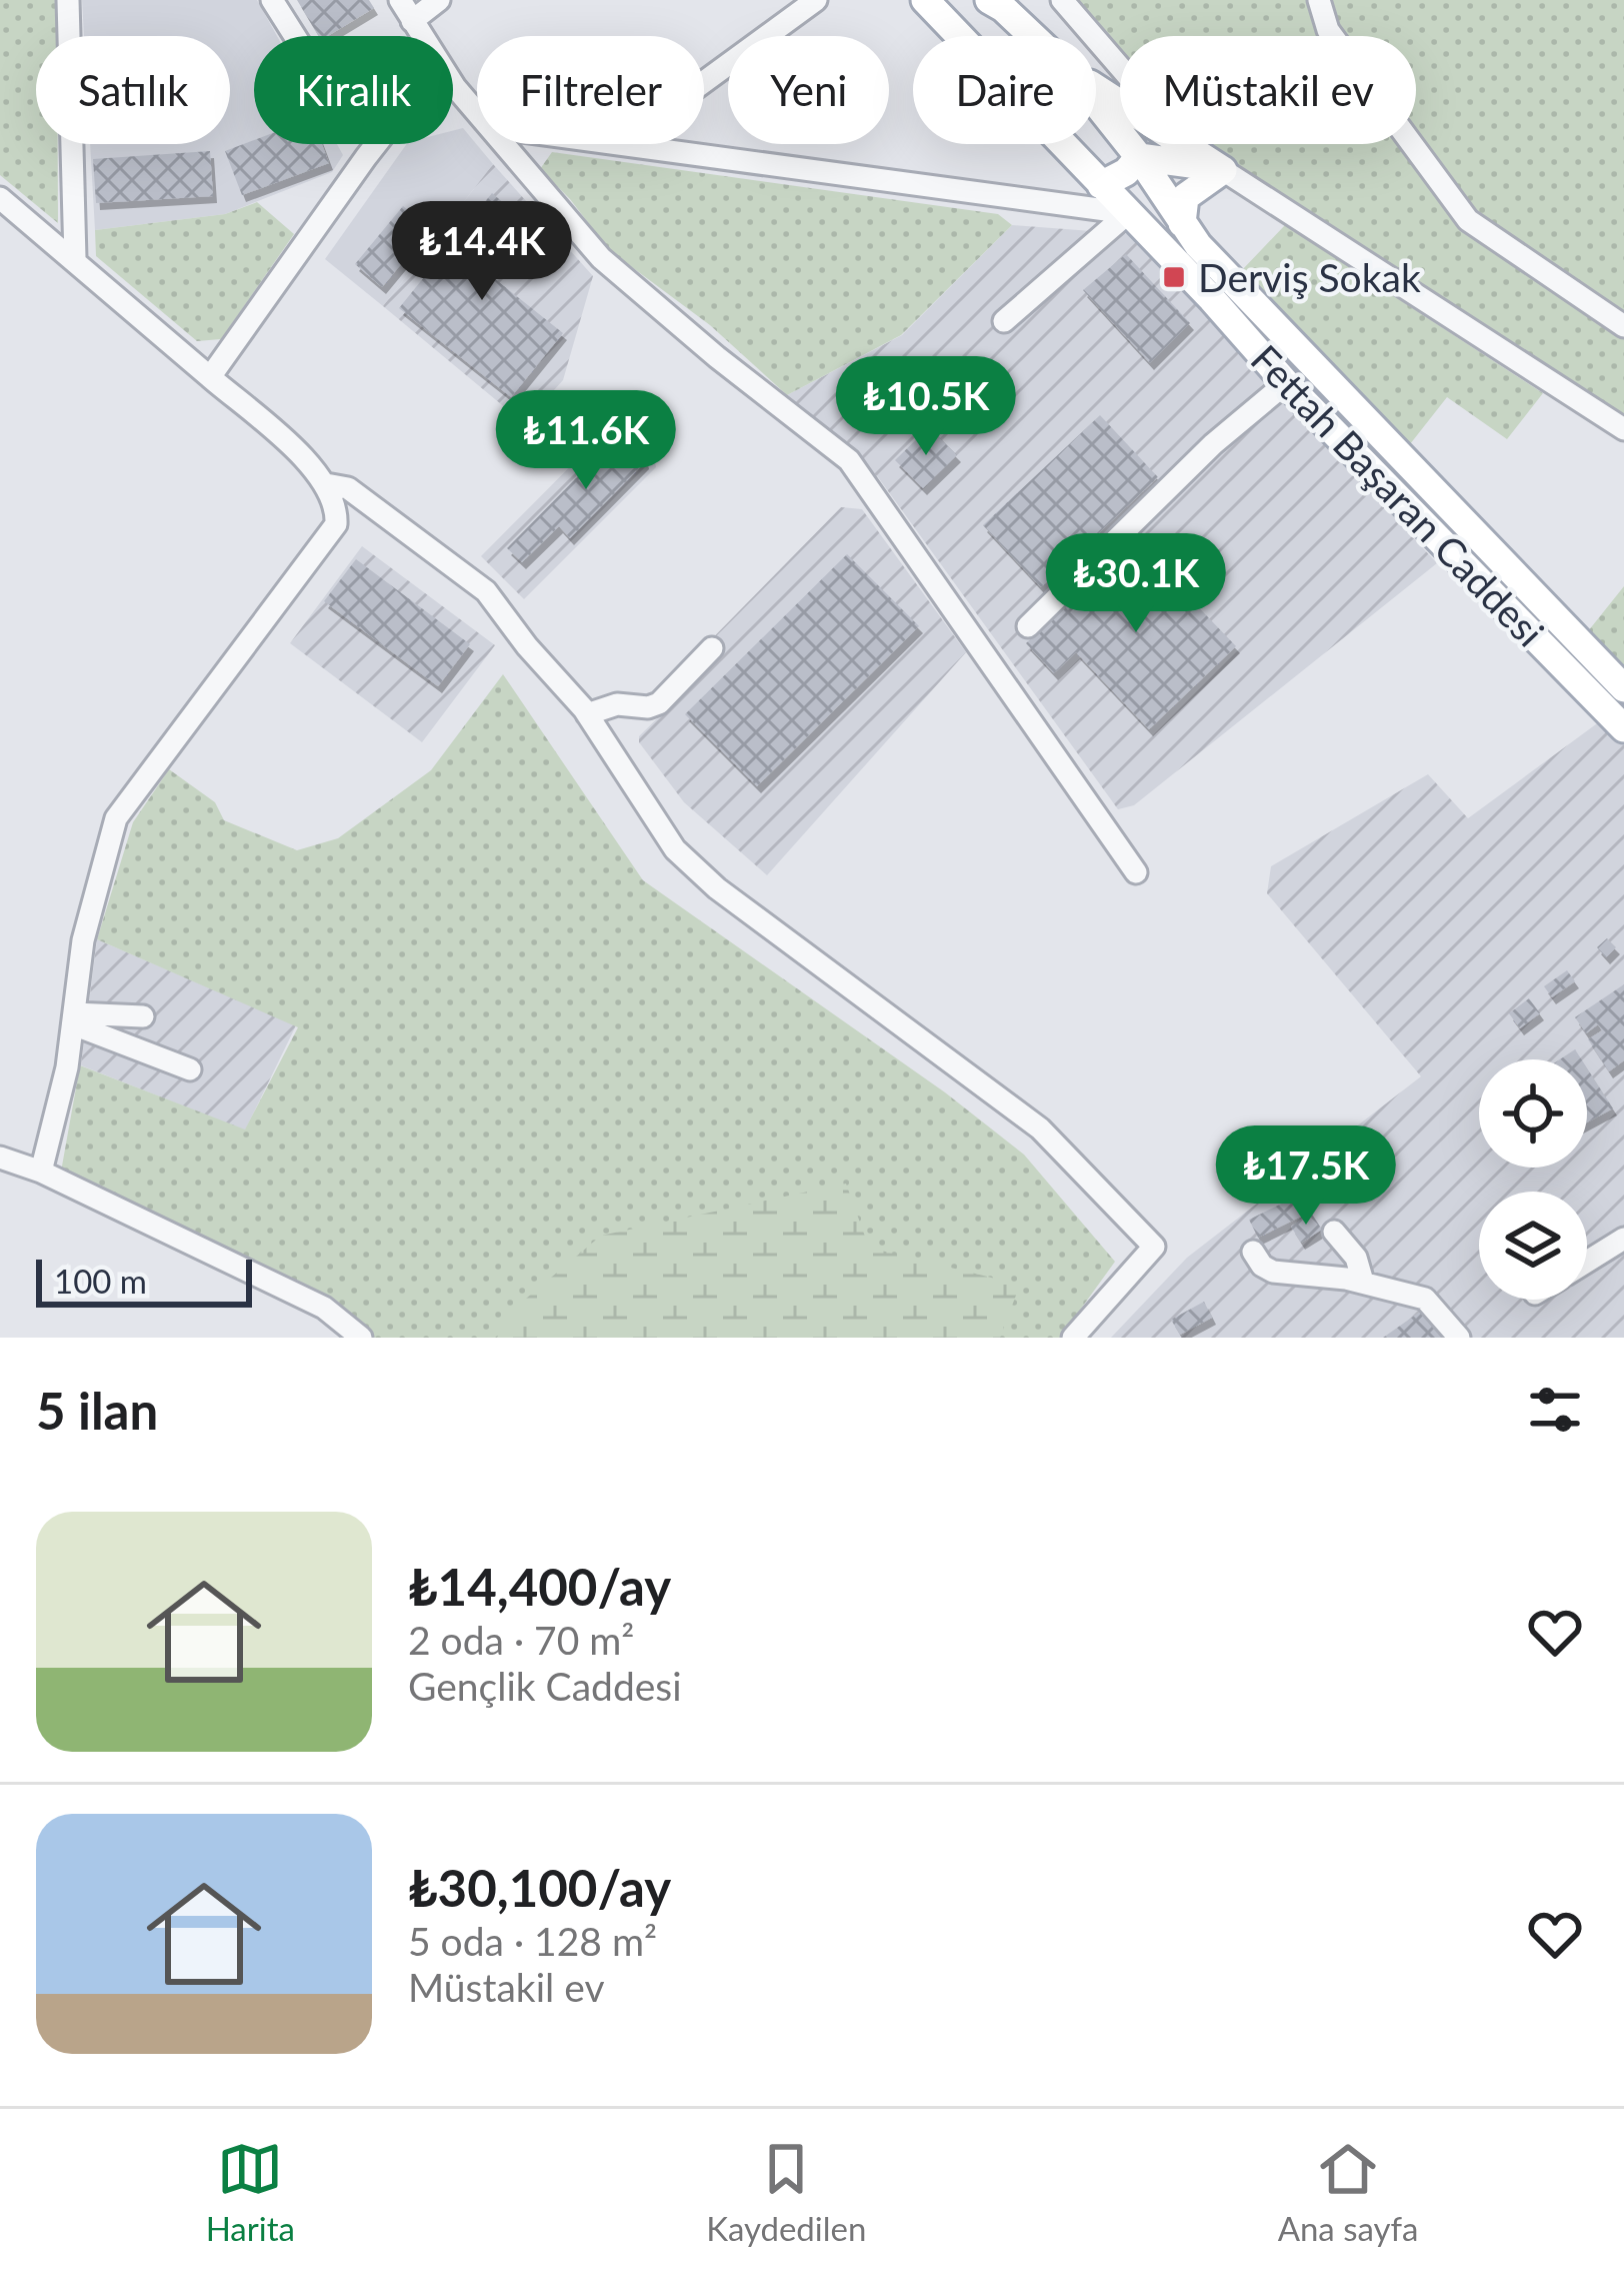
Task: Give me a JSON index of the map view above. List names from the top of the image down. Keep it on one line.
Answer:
{"streets":{"main road":["Fettah Başaran Caddesi"]},"places":{"transit":["Derviş Sokak"]},"scale_bar":"100 m","page":{"chip":["Satılık","Kiralık","Filtreler","Yeni","Daire","Müstakil ev"],"price":["₺14.4K","₺10.5K","₺11.6K","₺30.1K","₺17.5K"],"scale":"100 m","heading":"5 ilan","list":[{"name":"₺14,400/ay","note":"2 oda · 70 m² · Gençlik Caddesi"},{"name":"₺30,100/ay","note":"5 oda · 128 m² · Müstakil ev"}],"tabs":["Harita","Kaydedilen","Ana sayfa"]}}
